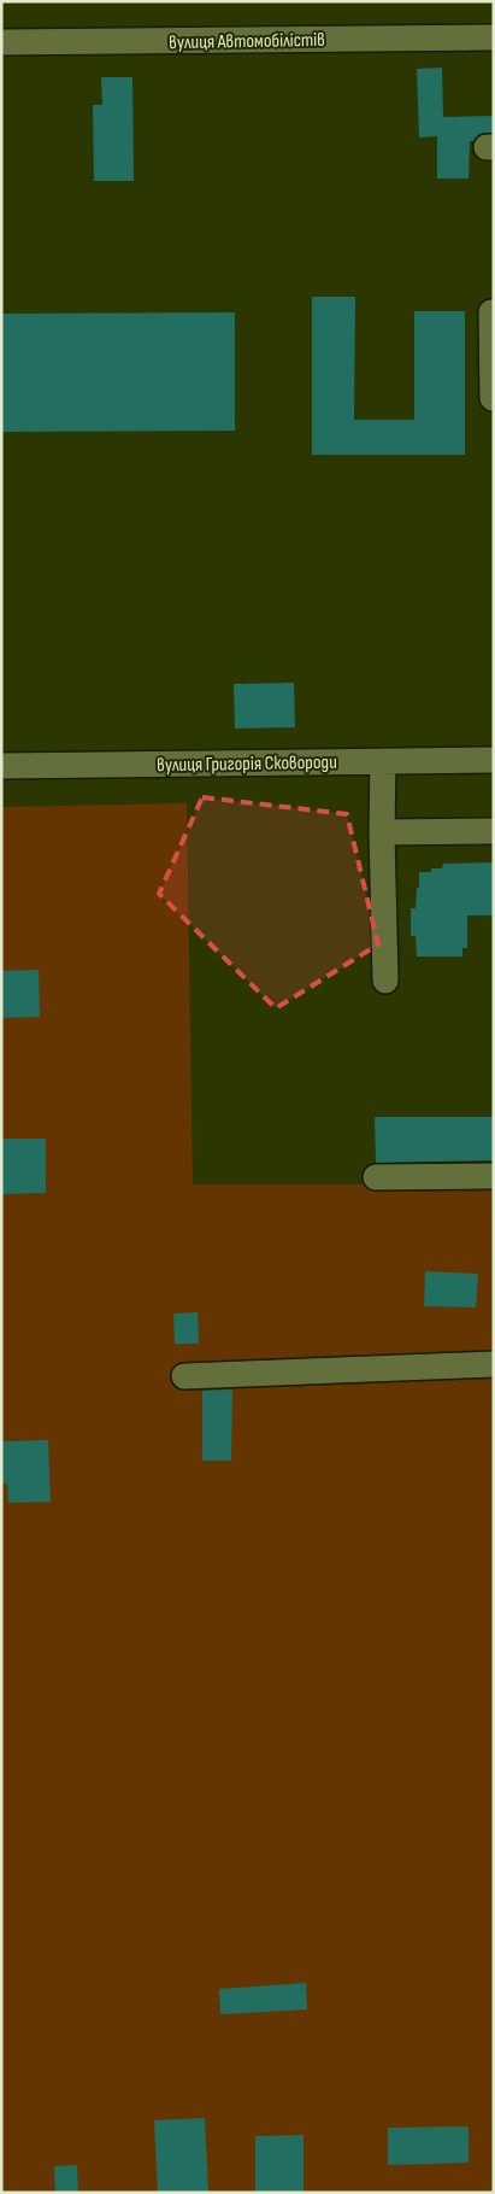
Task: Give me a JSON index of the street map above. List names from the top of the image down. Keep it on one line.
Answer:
{"streets":{"street":["вулиця Автомобілістів","вулиця Григорія Сковороди"]}}
